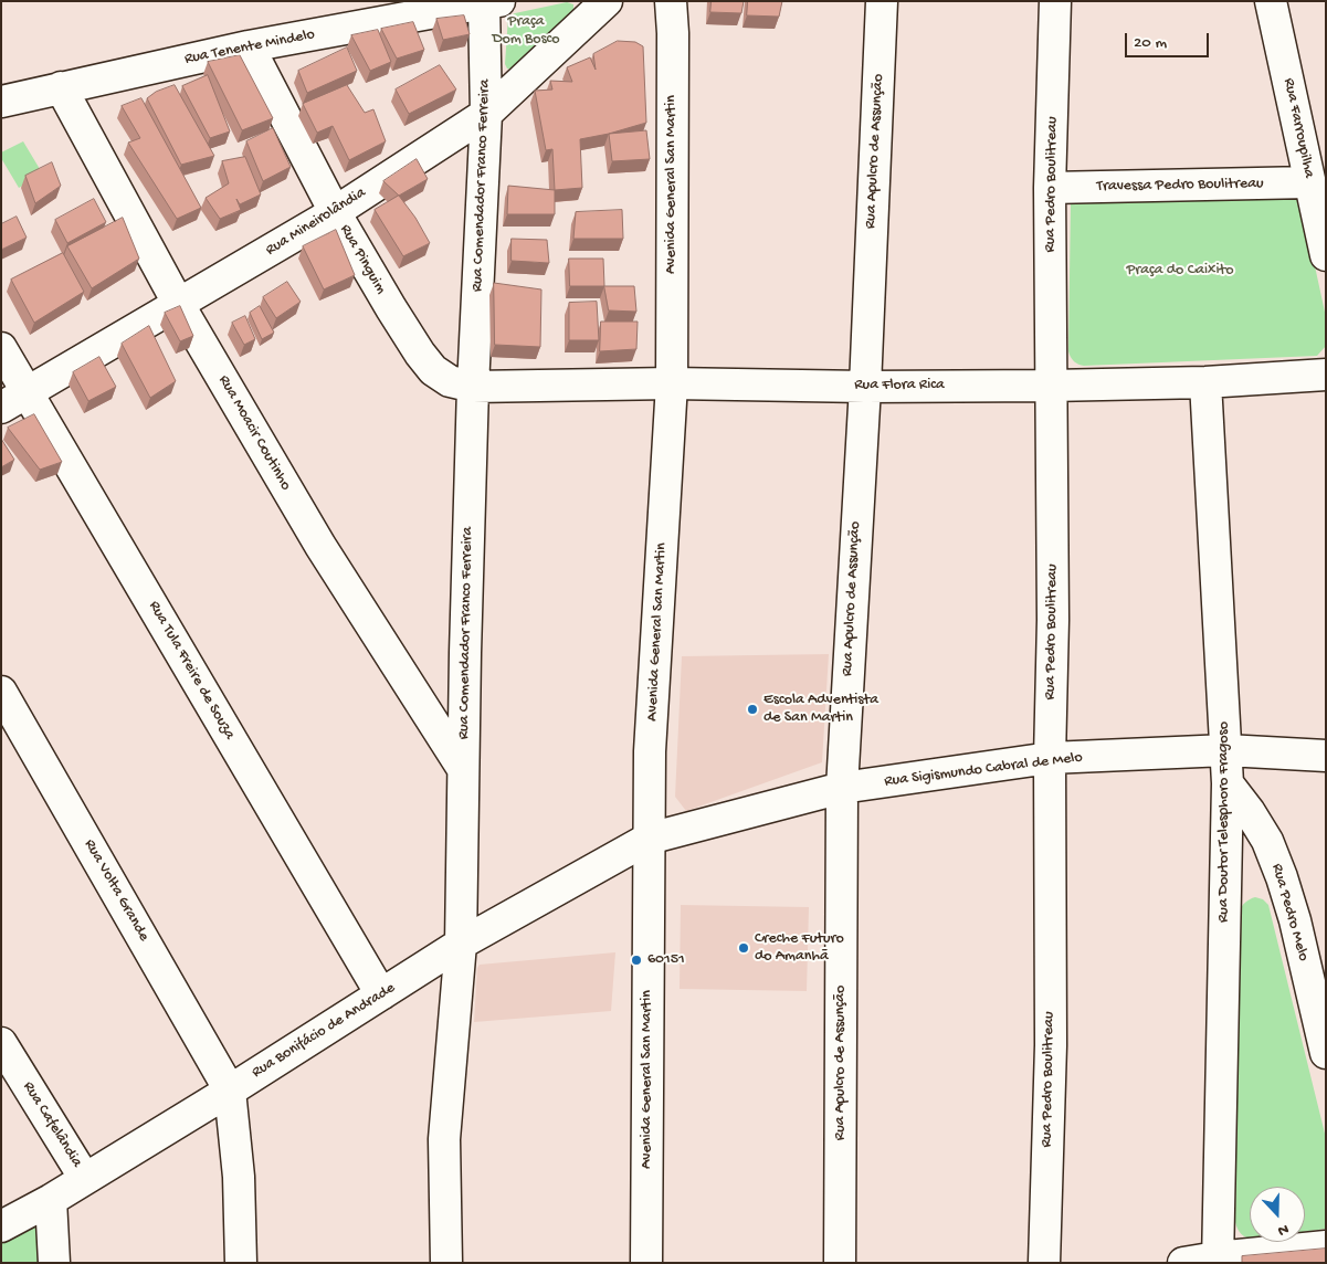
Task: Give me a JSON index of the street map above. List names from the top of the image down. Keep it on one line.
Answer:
{"streets":{"street":["Rua Tenente Mindelo","Rua Farroupilha","Rua Apulcro de Assunção","Avenida General San Martin","Rua Pedro Boulitreau","Rua Comendador Franco Ferreira","Travessa Pedro Boulitreau","Rua Mineirolândia","Rua Pinguim","Rua Flora Rica","Rua Moacir Coutinho","Rua Tula Freire de Souza","Rua Sigismundo Cabral de Melo","Rua Doutor Telesphoro Fragoso","Rua Volta Grande","Rua Pedro Melo","Rua Bonifácio de Andrade","Rua Cafelândia"]},"crossings":[["Rua Tenente Mindelo","Rua Comendador Franco Ferreira"],["Rua Tenente Mindelo","Rua Pinguim"],["Rua Tenente Mindelo","Rua Moacir Coutinho"],["Rua Farroupilha","Travessa Pedro Boulitreau"],["Rua Apulcro de Assunção","Rua Flora Rica"],["Rua Apulcro de Assunção","Rua Sigismundo Cabral de Melo"],["Avenida General San Martin","Rua Flora Rica"],["Avenida General San Martin","Rua Sigismundo Cabral de Melo"],["Avenida General San Martin","Rua Bonifácio de Andrade"],["Rua Pedro Boulitreau","Travessa Pedro Boulitreau"],["Rua Pedro Boulitreau","Rua Flora Rica"],["Rua Pedro Boulitreau","Rua Sigismundo Cabral de Melo"],["Rua Comendador Franco Ferreira","Rua Mineirolândia"],["Rua Comendador Franco Ferreira","Rua Pinguim"],["Rua Comendador Franco Ferreira","Rua Flora Rica"],["Rua Comendador Franco Ferreira","Rua Moacir Coutinho"],["Rua Comendador Franco Ferreira","Rua Bonifácio de Andrade"],["Rua Mineirolândia","Rua Pinguim"],["Rua Mineirolândia","Rua Moacir Coutinho"],["Rua Mineirolândia","Rua Tula Freire de Souza"],["Rua Pinguim","Rua Flora Rica"],["Rua Flora Rica","Rua Doutor Telesphoro Fragoso"],["Rua Tula Freire de Souza","Rua Bonifácio de Andrade"],["Rua Sigismundo Cabral de Melo","Rua Doutor Telesphoro Fragoso"],["Rua Sigismundo Cabral de Melo","Rua Bonifácio de Andrade"],["Rua Doutor Telesphoro Fragoso","Rua Pedro Melo"],["Rua Volta Grande","Rua Bonifácio de Andrade"],["Rua Bonifácio de Andrade","Rua Cafelândia"]],"parks":["Praça Dom Bosco","Praça do Caixito"],"places":["Escola Adventista de San Martin","Creche Futuro do Amanhã","60151"],"scale_bar":"20 m","north":"bottom"}
